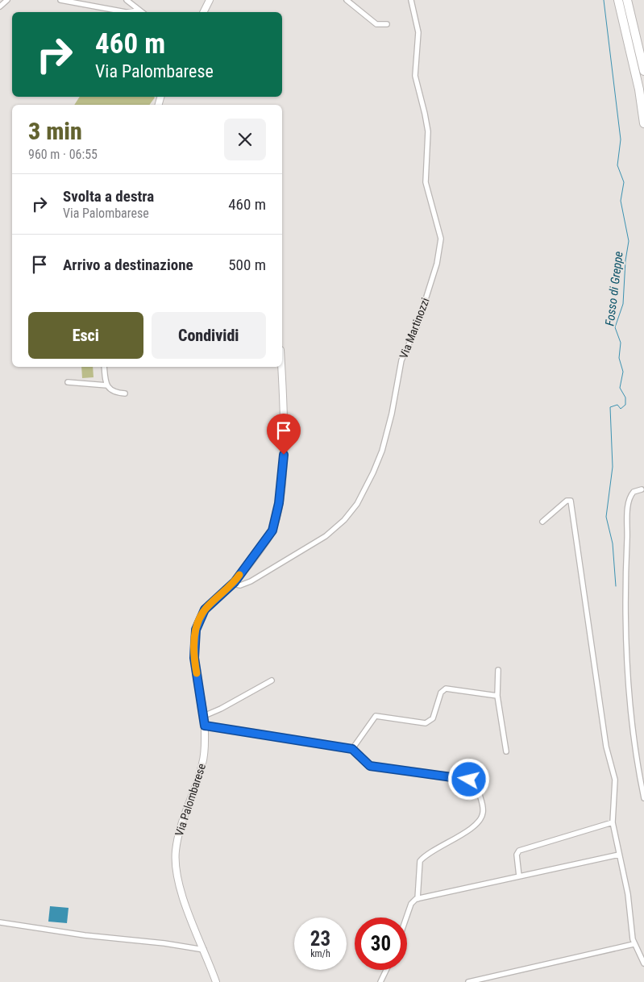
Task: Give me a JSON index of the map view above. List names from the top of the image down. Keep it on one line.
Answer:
{"streets":{"main road":["Via Palombarese"],"street":["Via Martinozzi"]},"crossings":[["Via Martinozzi","Via Palombarese"]],"water":["Fosso di Greppe"],"page":{"turn":["460 m","Via Palombarese"],"heading":["3 min","960 m · 06:55"],"list":[{"name":"Svolta a destra","note":"Via Palombarese","value":"460 m"},{"name":"Arrivo a destinazione","value":"500 m"}],"buttons":["Esci","Condividi"],"speed":"23 km/h","limit":"30"}}
